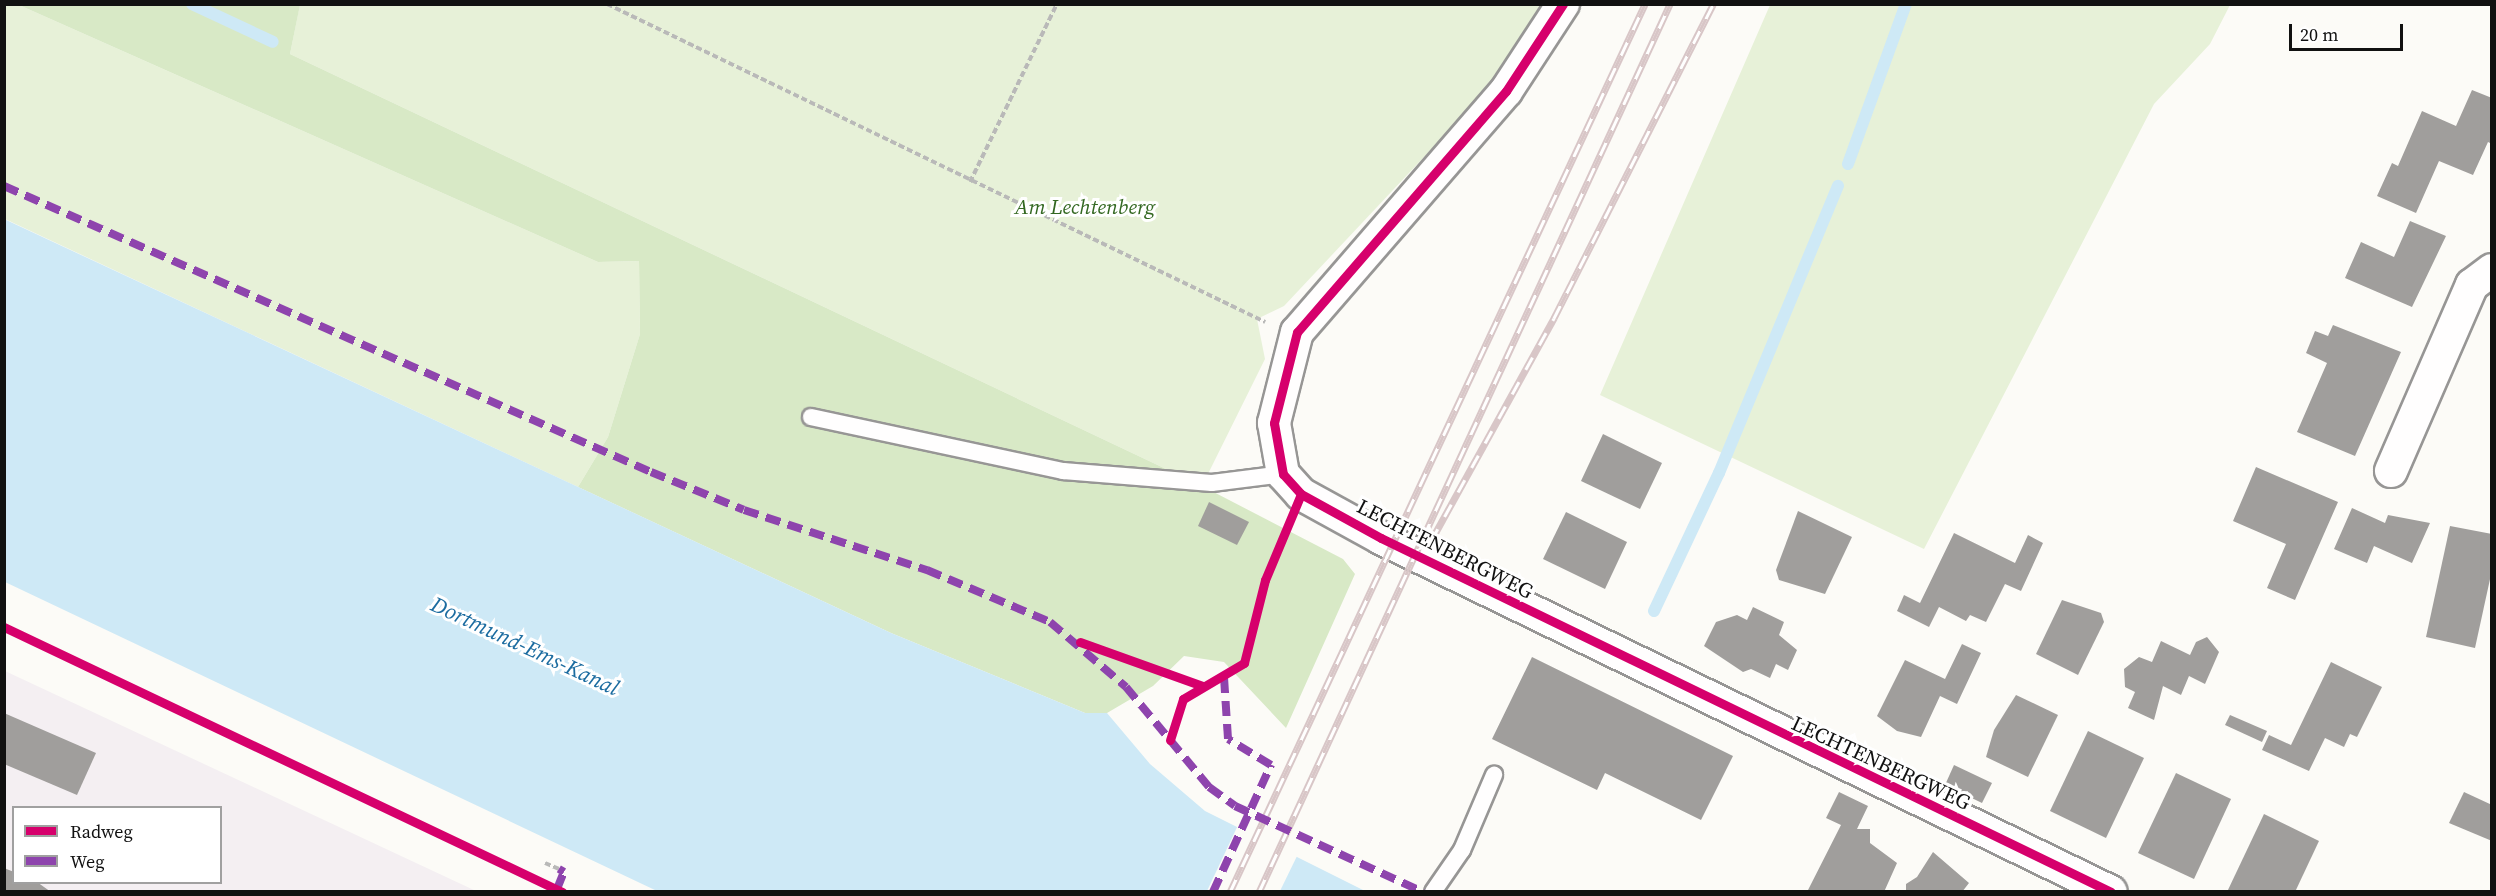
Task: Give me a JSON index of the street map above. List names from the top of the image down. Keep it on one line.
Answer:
{"streets":{"street":["LECHTENBERGWEG"]},"water":["Dortmund-Ems-Kanal"],"parks":["Am Lechtenberg"],"legend":["Radweg","Weg"],"scale_bar":"20 m"}
